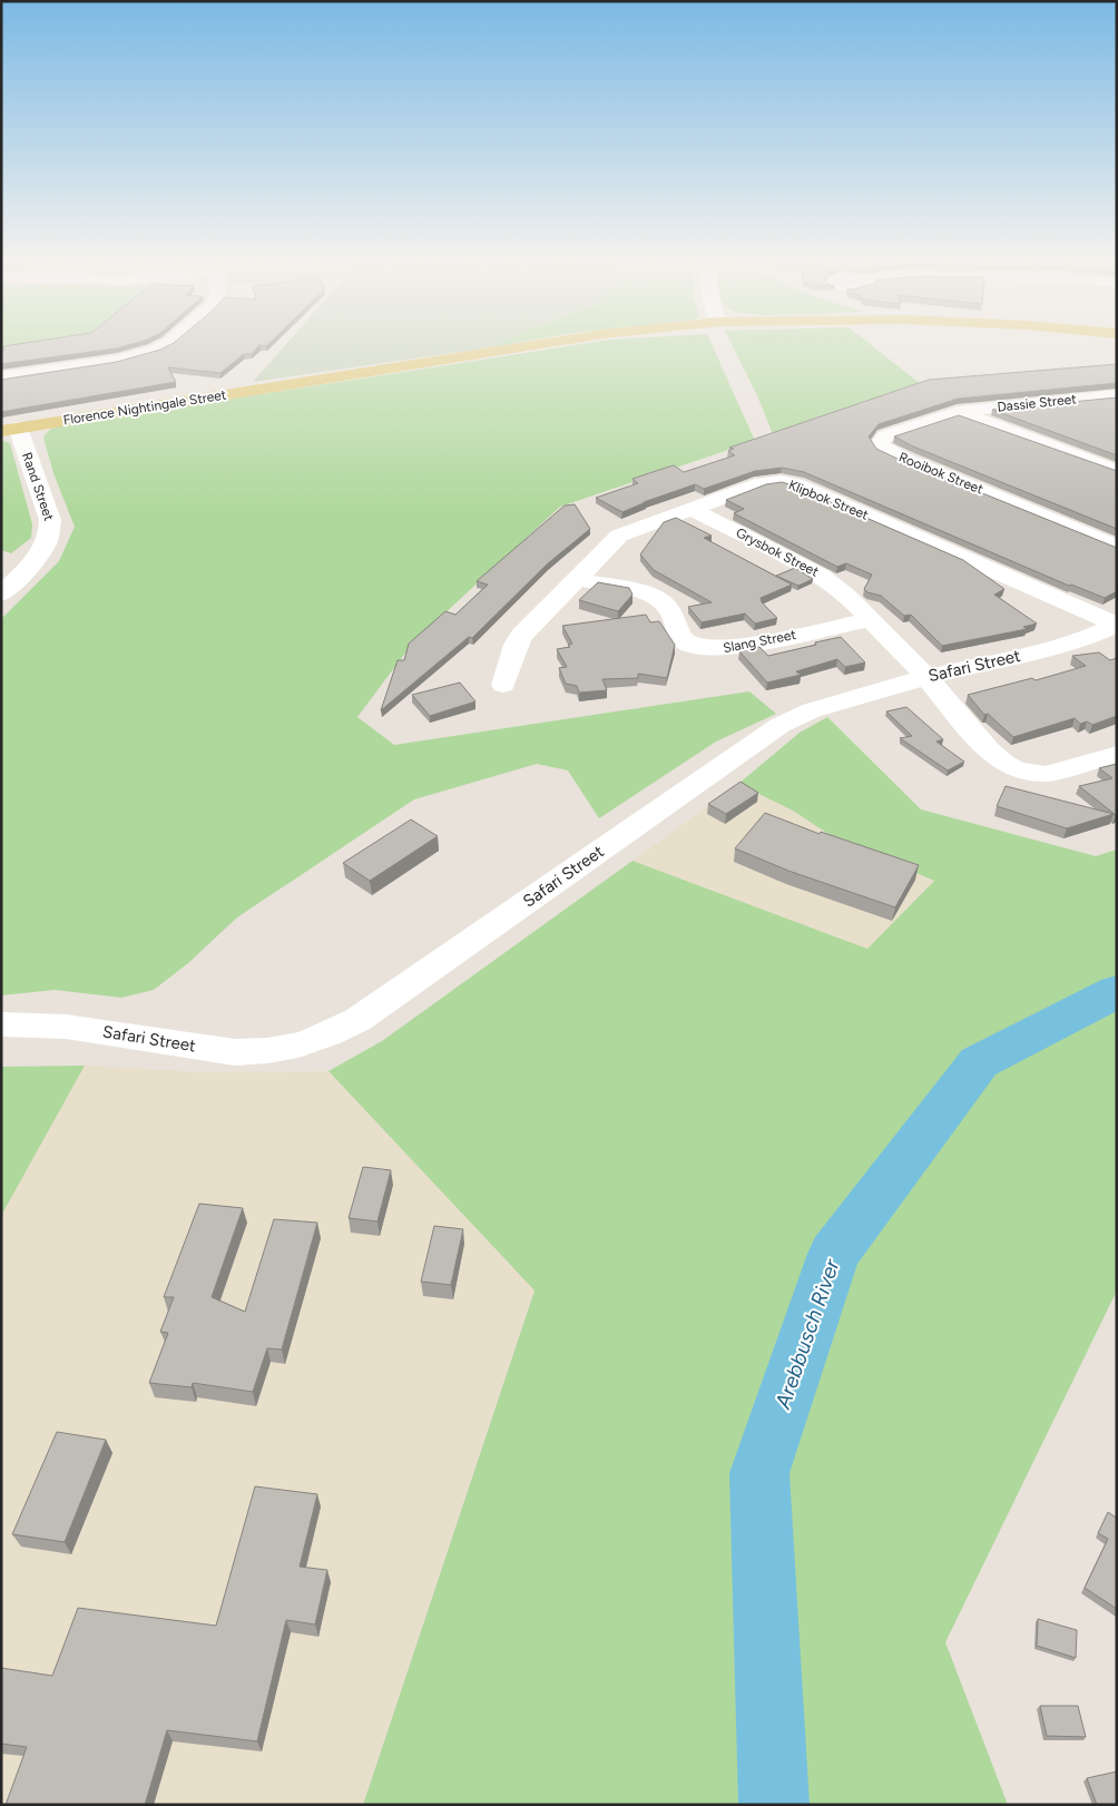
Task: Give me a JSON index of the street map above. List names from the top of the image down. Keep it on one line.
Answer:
{"streets":{"main road":["Florence Nightingale Street"],"street":["Dassie Street","Rooibok Street","Rand Street","Klipbok Street","Grysbok Street","Slang Street","Safari Street"]},"crossings":[["Dassie Street","Rooibok Street"],["Florence Nightingale Street","Rand Street"],["Klipbok Street","Grysbok Street"],["Klipbok Street","Slang Street"],["Klipbok Street","Safari Street"],["Grysbok Street","Slang Street"],["Grysbok Street","Safari Street"]],"water":["Arebbusch River"]}
